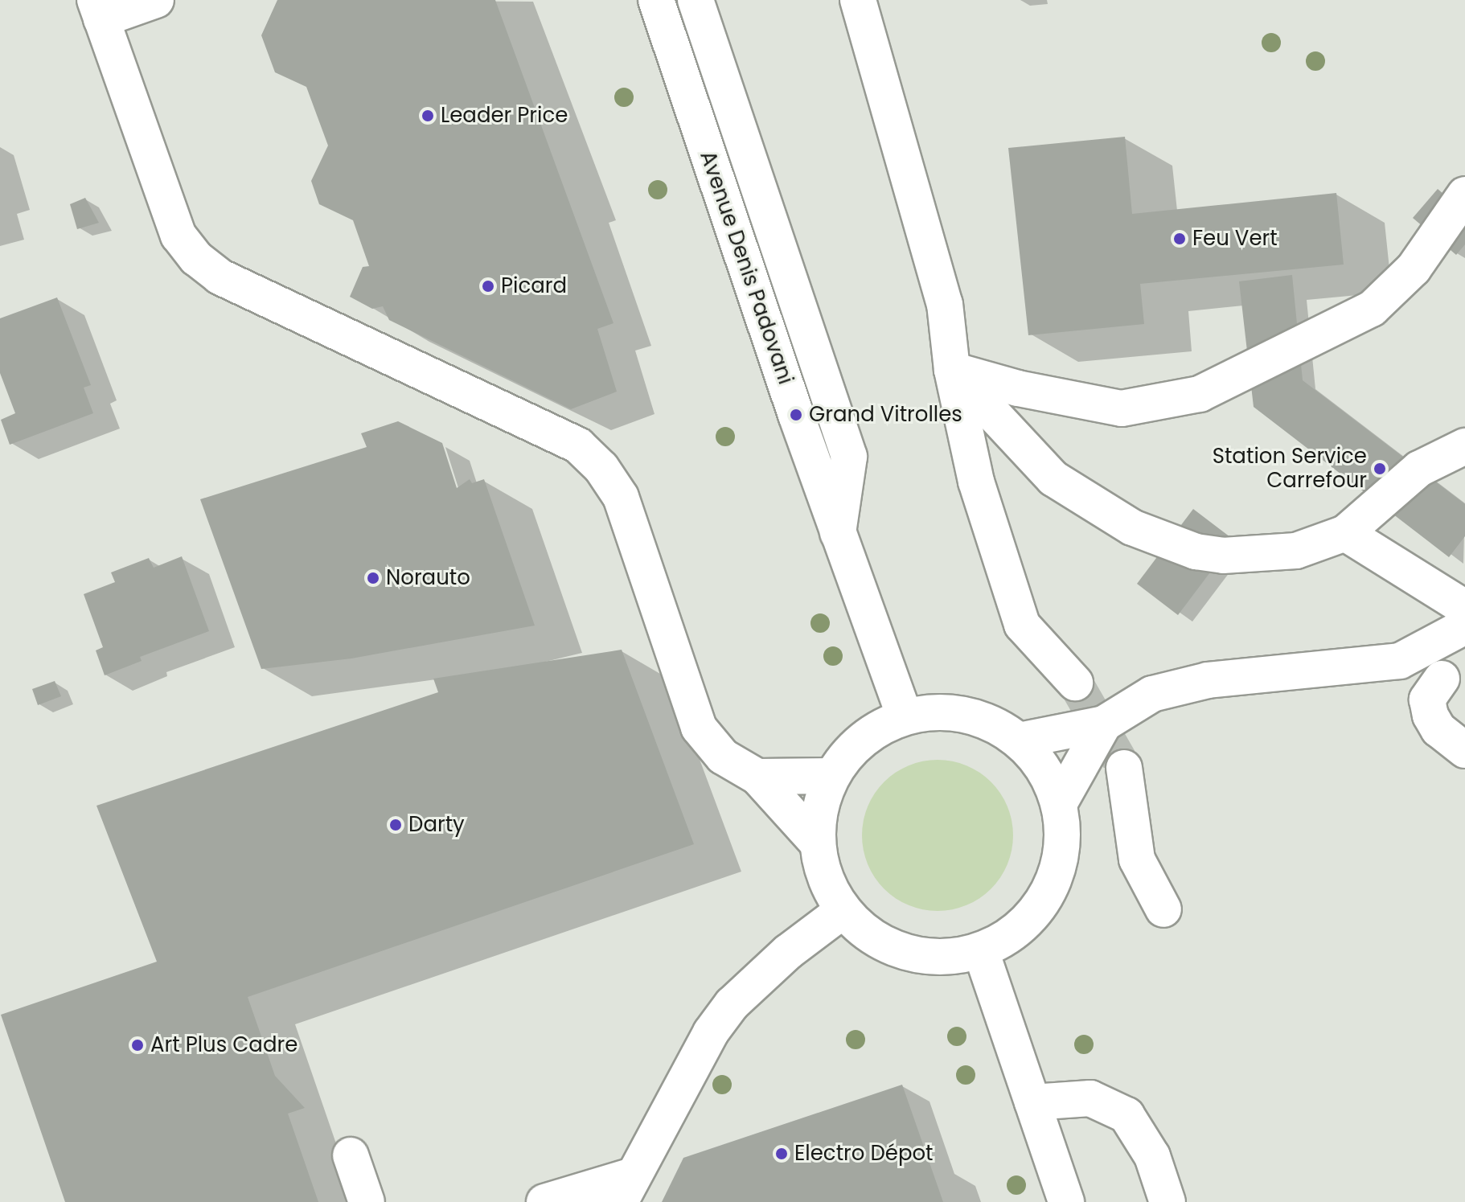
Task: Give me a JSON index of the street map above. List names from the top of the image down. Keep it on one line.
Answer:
{"streets":{"street":["Avenue Denis Padovani"]},"places":["Leader Price","Feu Vert","Picard","Grand Vitrolles","Station Service Carrefour","Norauto","Darty","Art Plus Cadre","Electro Dépot"]}
